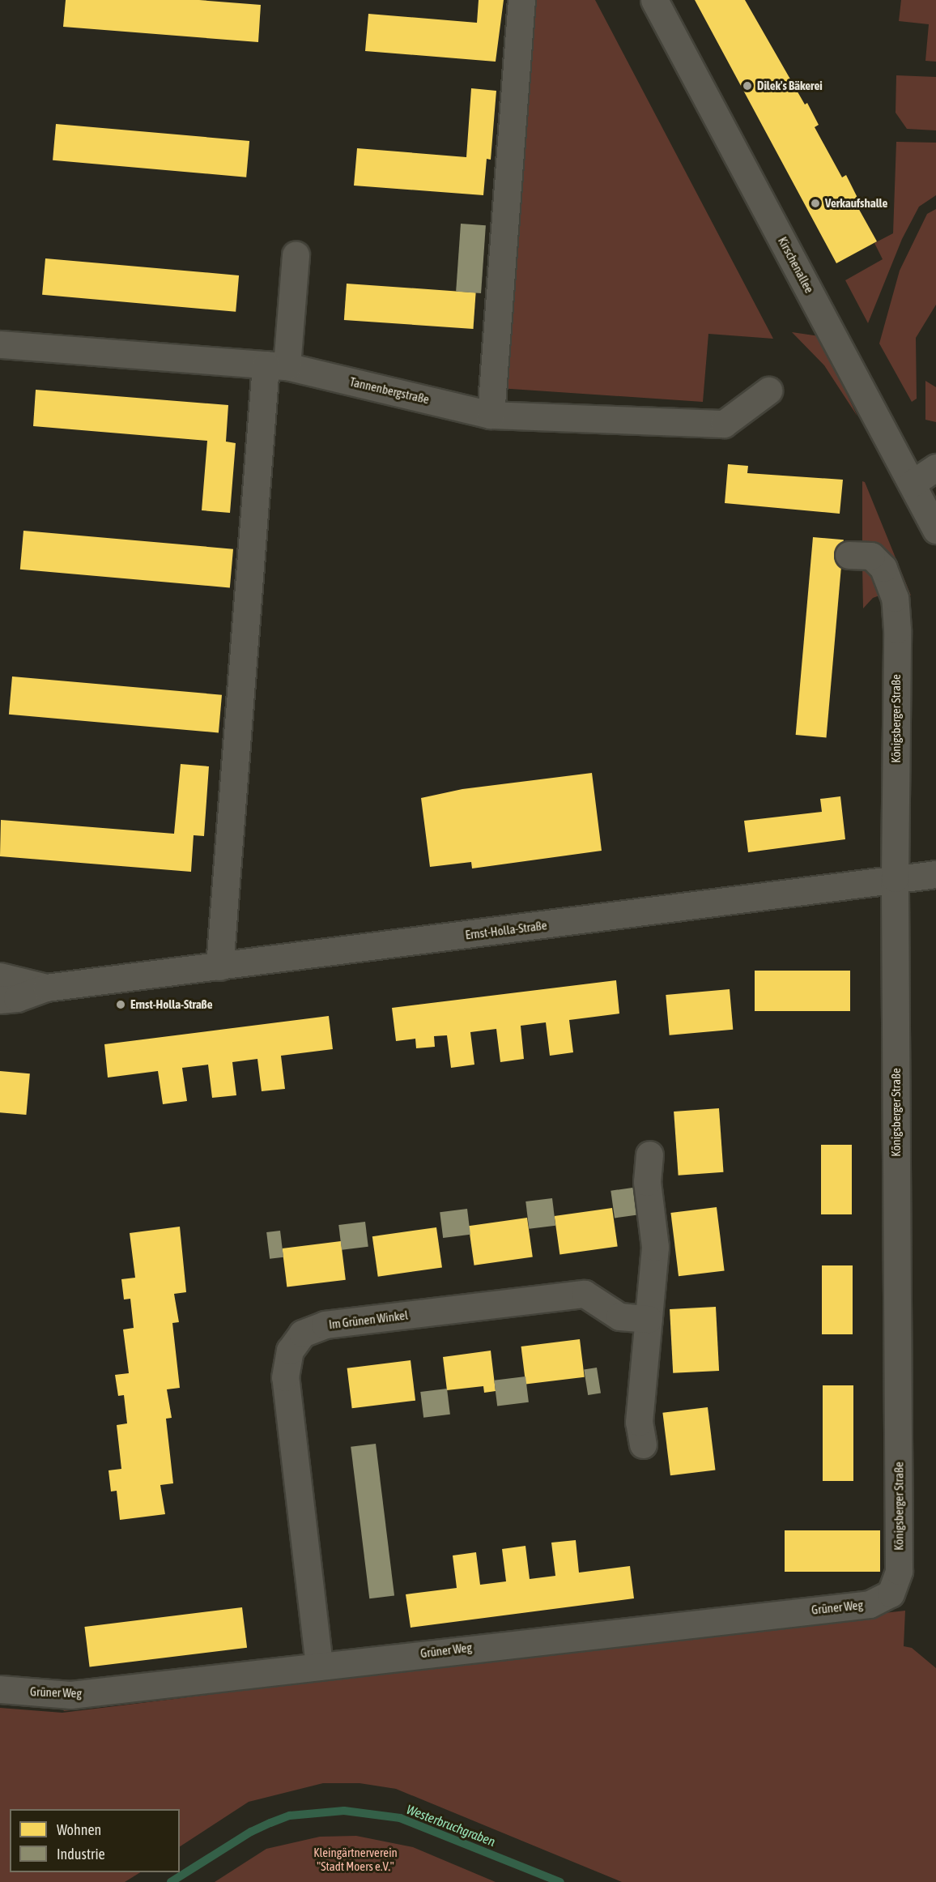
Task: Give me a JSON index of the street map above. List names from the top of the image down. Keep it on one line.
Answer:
{"streets":{"street":["Kirschenallee","Tannenbergstraße","Königsberger Straße","Ernst-Holla-Straße","Im Grünen Winkel","Grüner Weg"]},"crossings":[["Königsberger Straße","Ernst-Holla-Straße"],["Königsberger Straße","Grüner Weg"],["Im Grünen Winkel","Grüner Weg"]],"water":["Westerbruchgraben"],"parks":["Kleingärtnerverein \"Stadt Moers e.V.\""],"places":["Dilek's Bäkerei","Verkaufshalle","Ernst-Holla-Straße"],"legend":["Wohnen","Industrie"]}
